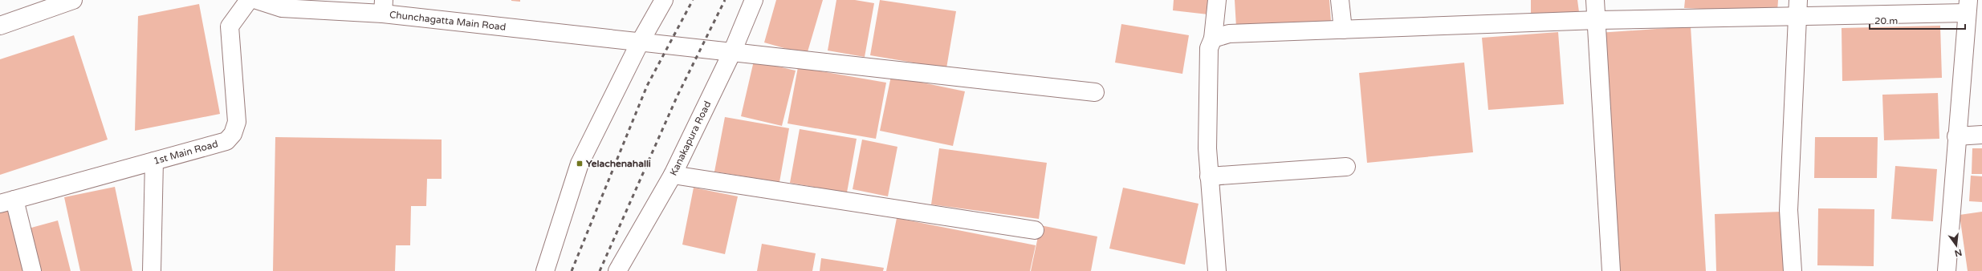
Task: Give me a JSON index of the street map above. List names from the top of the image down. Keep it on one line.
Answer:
{"streets":{"main road":["Chunchagatta Main Road","Kanakapura Road","1st Main Road"]},"crossings":[["Chunchagatta Main Road","Kanakapura Road"]],"places":{"transit":["Yelachenahalli"]},"scale_bar":"20 m","north":"bottom"}
